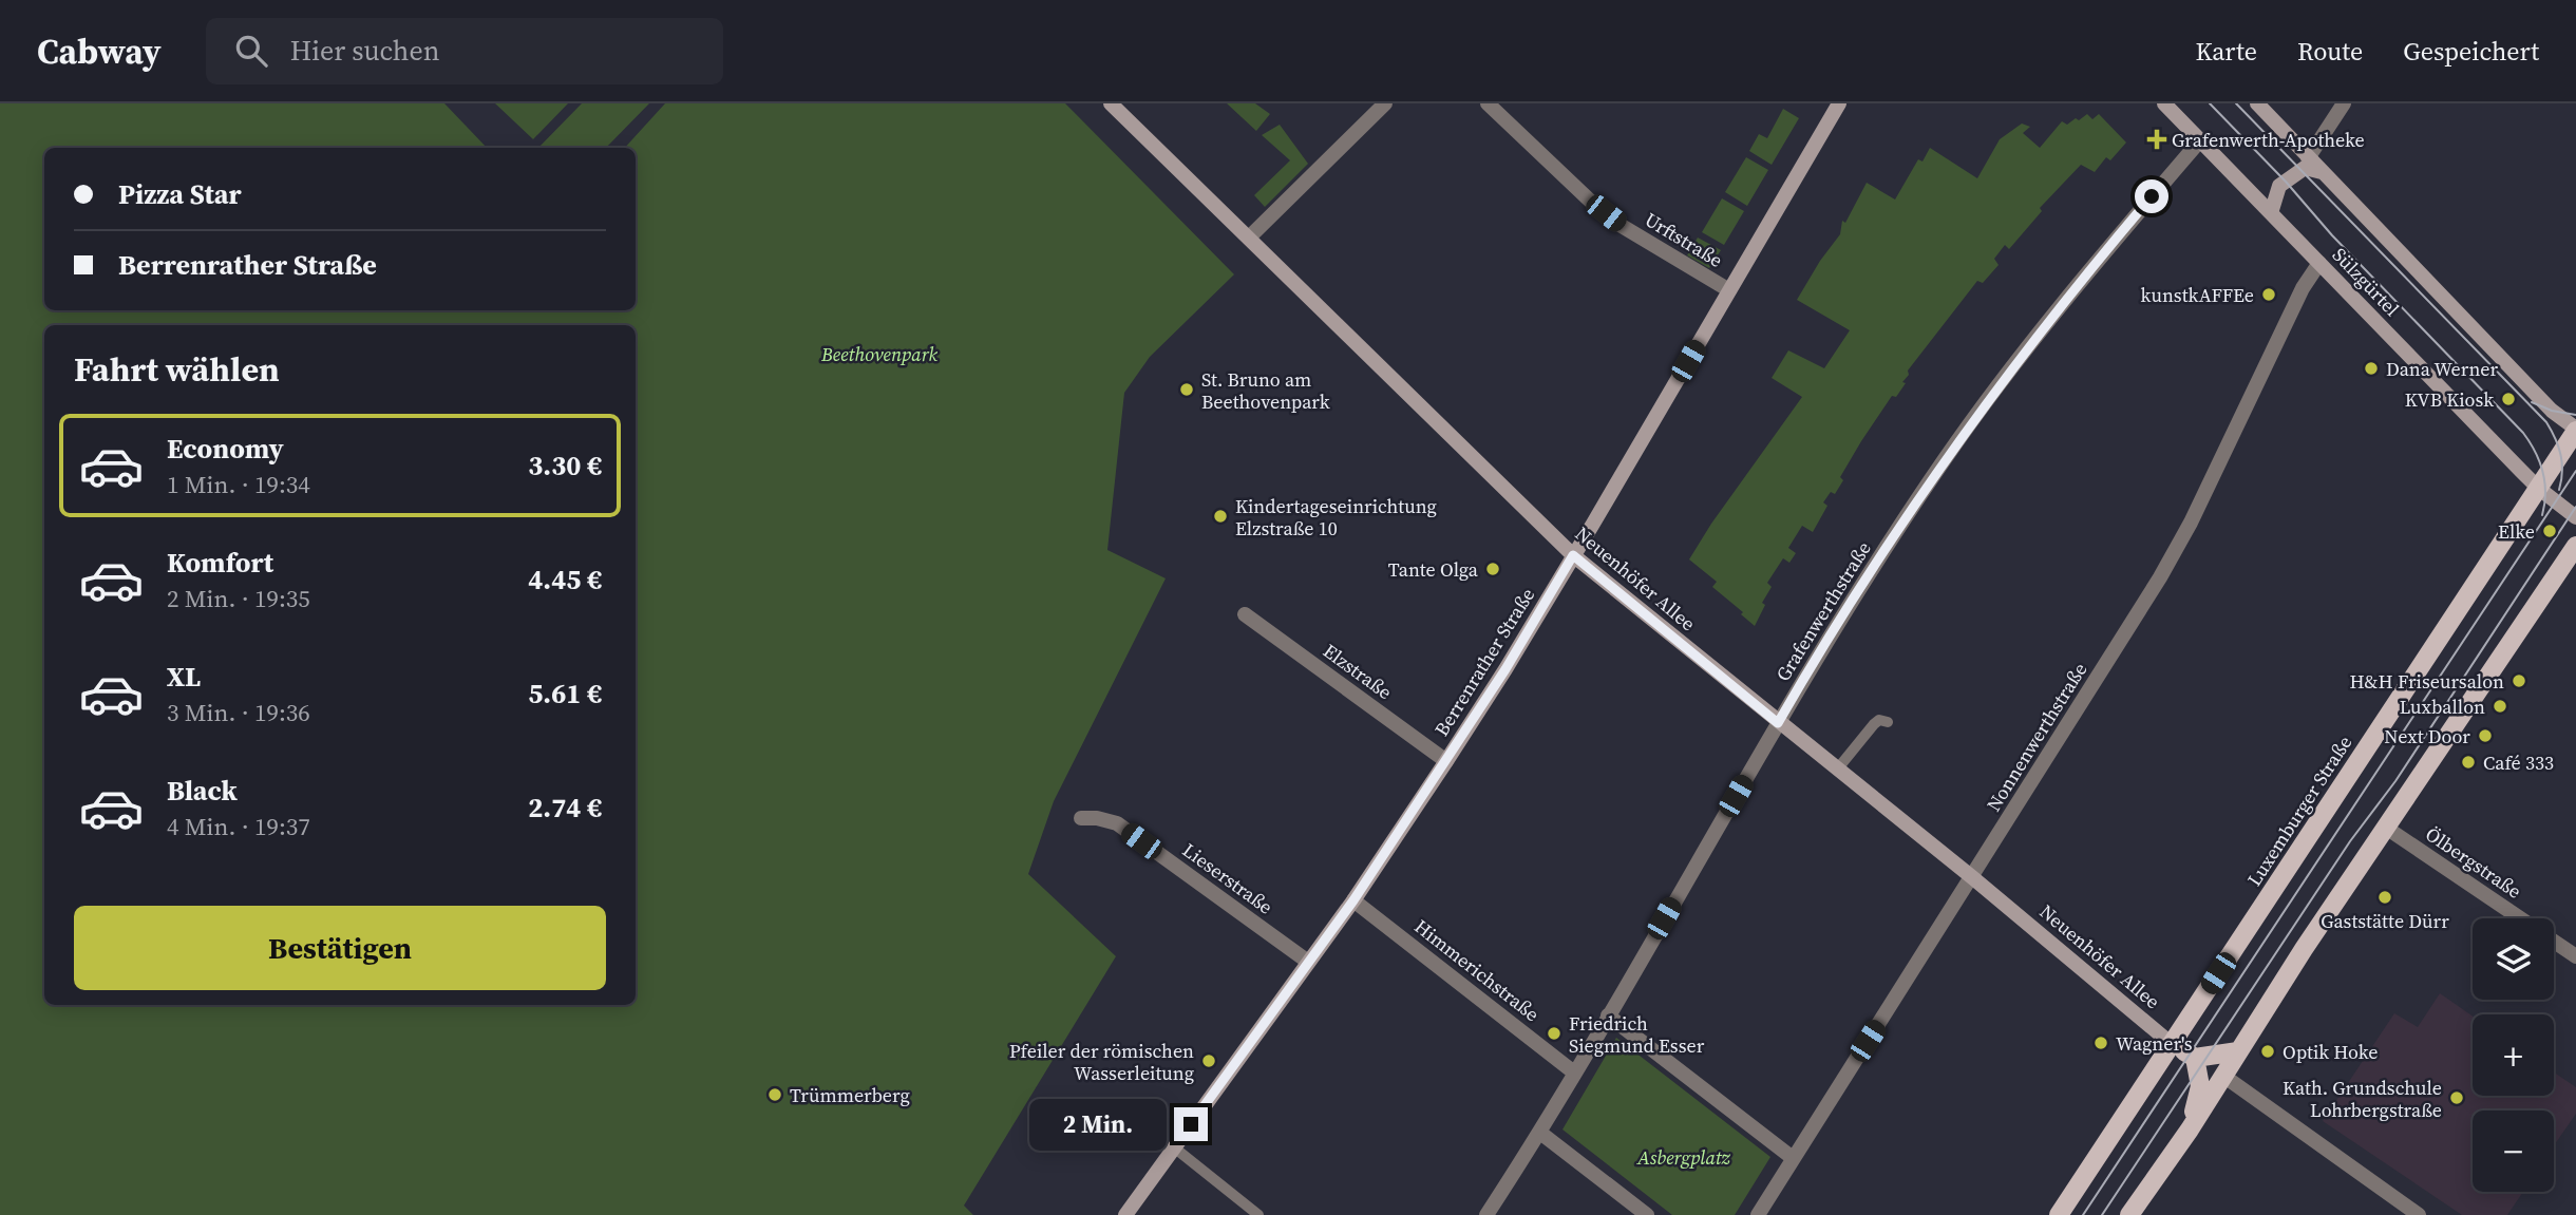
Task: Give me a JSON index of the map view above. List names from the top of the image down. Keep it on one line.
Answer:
{"streets":{"main road":["Luxemburger Straße"],"street":["Urftstraße","Sülzgürtel","Neuenhöfer Allee","Grafenwerthstraße","Berrenrather Straße","Elzstraße","Nonnenwerthstraße","Ölbergstraße","Lieserstraße","Himmerichstraße"]},"crossings":[["Urftstraße","Berrenrather Straße"],["Sülzgürtel","Grafenwerthstraße"],["Sülzgürtel","Nonnenwerthstraße"],["Sülzgürtel","Luxemburger Straße"],["Neuenhöfer Allee","Grafenwerthstraße"],["Neuenhöfer Allee","Berrenrather Straße"],["Neuenhöfer Allee","Nonnenwerthstraße"],["Neuenhöfer Allee","Luxemburger Straße"],["Grafenwerthstraße","Himmerichstraße"],["Berrenrather Straße","Elzstraße"],["Berrenrather Straße","Lieserstraße"],["Berrenrather Straße","Himmerichstraße"]],"parks":["Beethovenpark","Asbergplatz"],"places":{"health":["Grafenwerth-Apotheke"],"other":["kunstkAFFEe","Dana Werner","St. Bruno am Beethovenpark","KVB Kiosk","Kindertageseinrichtung Elzstraße 10","Elke","Tante Olga","H&H Friseursalon","Luxballon","Next Door","Café 333","Gaststätte Dürr","Friedrich Siegmund Esser","Wagner's","Optik Hoke","Pfeiler der römischen Wasserleitung","Trümmerberg","Kath. Grundschule Lohrbergstraße"]},"page":{"header":"Cabway","search":"Hier suchen","nav":["Karte","Route","Gespeichert"],"banner":["Pizza Star","Berrenrather Straße"],"heading":"Fahrt wählen","list":[{"name":"Economy","note":"1 Min. · 19:34","value":"3.30 €"},{"name":"Komfort","note":"2 Min. · 19:35","value":"4.45 €"},{"name":"XL","note":"3 Min. · 19:36","value":"5.61 €"},{"name":"Black","note":"4 Min. · 19:37","value":"2.74 €"}],"buttons":"Bestätigen","map_buttons":["+","−"],"bubble":"2 Min."}}
